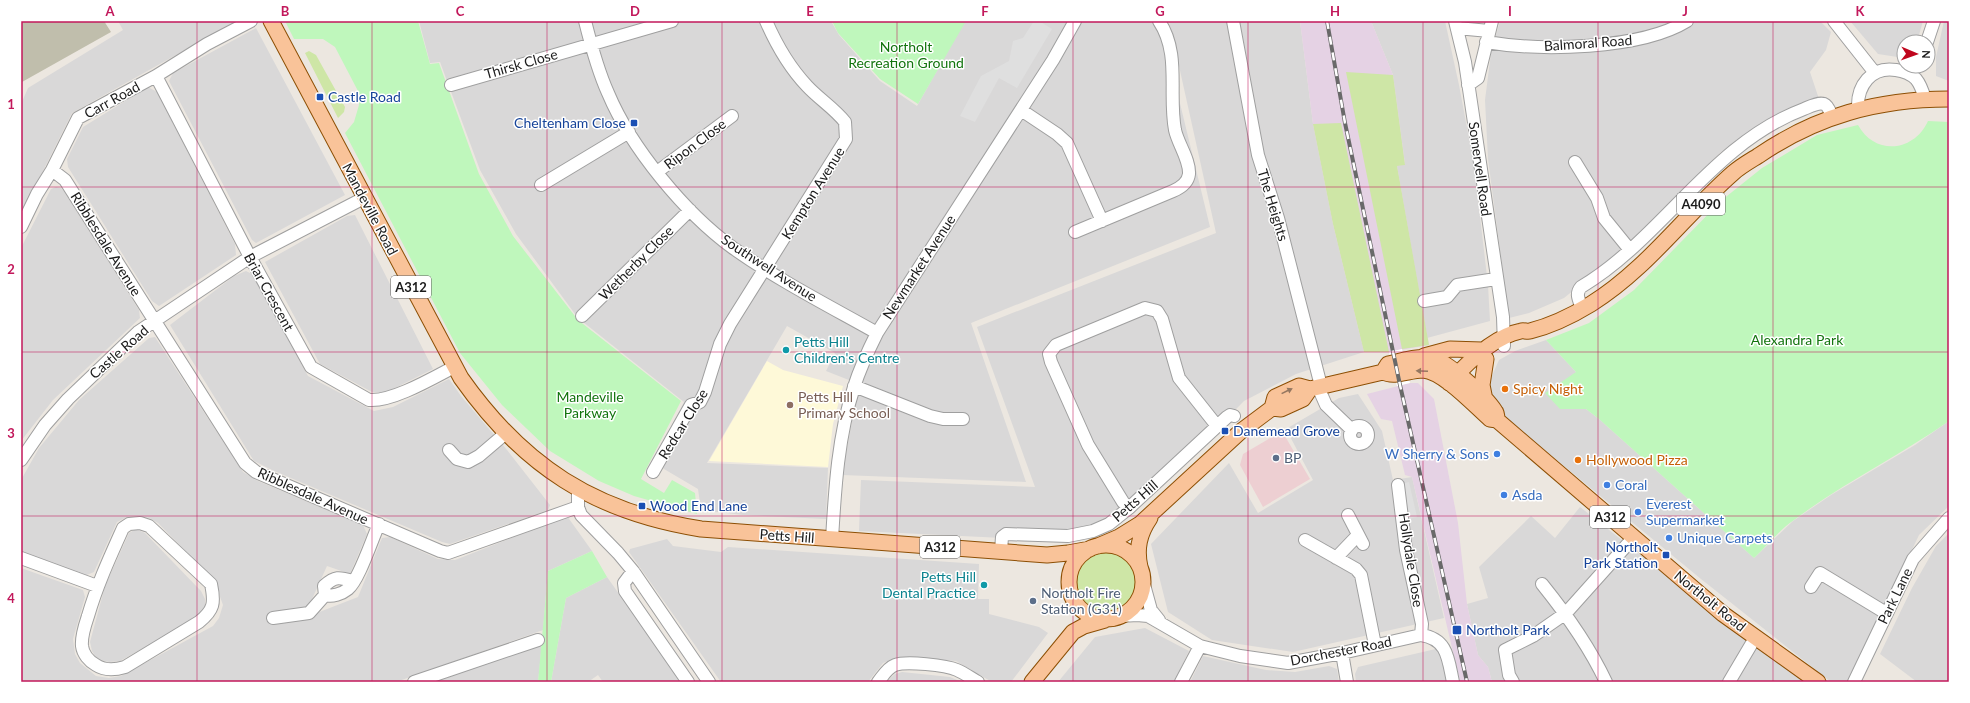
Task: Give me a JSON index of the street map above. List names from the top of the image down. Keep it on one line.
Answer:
{"streets":{"main road":["A4090","Mandeville Road","A312","Petts Hill","Northolt Road"],"street":["Balmoral Road","Thirsk Close","Carr Road","Ripon Close","Somervell Road","Kempton Avenue","The Heights","Ribblesdale Avenue","Wetherby Close","Newmarket Avenue","Southwell Avenue","Briar Crescent","Castle Road","Redcar Close","Hollydale Close","Park Lane","Dorchester Road"]},"crossings":[["Balmoral Road","Somervell Road"],["Thirsk Close","Southwell Avenue"],["Carr Road","Ribblesdale Avenue"],["Carr Road","Briar Crescent"],["Ripon Close","Southwell Avenue"],["Somervell Road","A4090"],["Kempton Avenue","Southwell Avenue"],["Kempton Avenue","Redcar Close"],["A4090","Northolt Road"],["The Heights","Petts Hill"],["Mandeville Road","Briar Crescent"],["Mandeville Road","Castle Road"],["Mandeville Road","Petts Hill"],["Ribblesdale Avenue","Castle Road"],["Wetherby Close","Southwell Avenue"],["Newmarket Avenue","Southwell Avenue"],["Newmarket Avenue","Petts Hill"],["Southwell Avenue","Redcar Close"],["Briar Crescent","Castle Road"],["Petts Hill","Northolt Road"],["Petts Hill","Dorchester Road"],["Hollydale Close","Dorchester Road"]],"parks":["Northolt Recreation Ground","Alexandra Park","Mandeville Parkway"],"places":{"transit":["Castle Road","Cheltenham Close","Danemead Grove","Wood End Lane","Northolt Park Station","Northolt Park"],"other":["Petts Hill Children's Centre","Spicy Night","Petts Hill Primary School","W Sherry & Sons","BP","Hollywood Pizza","Coral","Asda","Everest Supermarket","Unique Carpets","Petts Hill Dental Practice","Northolt Fire Station (G31)"]},"north":"right","grid":{"columns":["A","B","C","D","E","F","G","H","I","J","K"],"rows":["1","2","3","4"]}}
